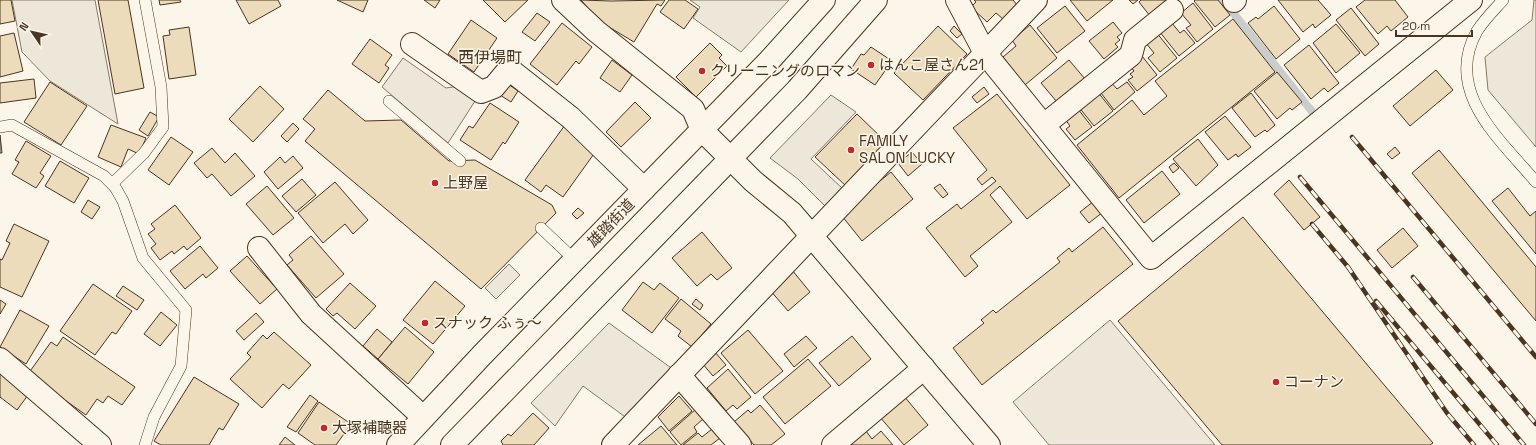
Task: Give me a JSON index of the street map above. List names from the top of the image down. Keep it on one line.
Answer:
{"streets":{"street":["雄踏街道"]},"districts":["西伊場町"],"places":["はんこ屋さん21","クリーニングのロマン","FAMILY SALON LUCKY","上野屋","スナック ふぅ～","コーナン","大塚補聴器"],"scale_bar":"20 m","north":"top left"}
